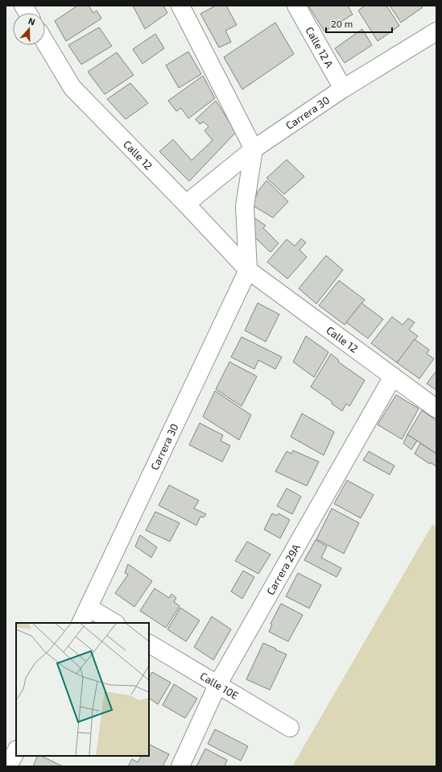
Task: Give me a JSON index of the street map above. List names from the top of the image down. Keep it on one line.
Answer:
{"streets":{"street":["Calle 12 A","Carrera 30","Calle 12","Carrera 29A","Calle 10E"]},"crossings":[["Calle 12 A","Carrera 30"],["Carrera 30","Calle 12"],["Calle 12","Carrera 29A"],["Carrera 29A","Calle 10E"]],"scale_bar":"20 m","north":"top"}
